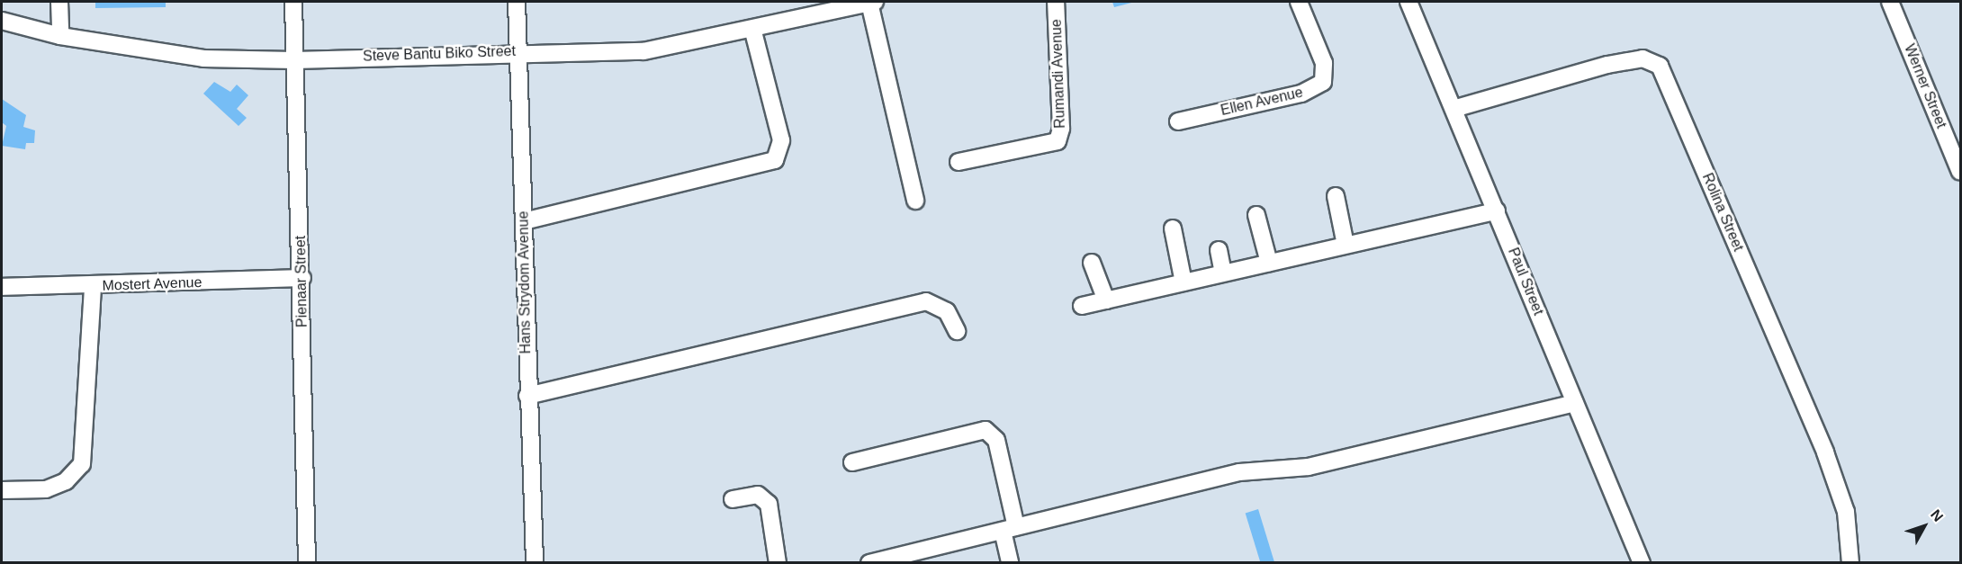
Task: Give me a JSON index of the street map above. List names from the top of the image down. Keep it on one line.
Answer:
{"streets":{"street":["Steve Bantu Biko Street","Rumandi Avenue","Werner Street","Ellen Avenue","Rolina Street","Pienaar Street","Paul Street","Hans Strydom Avenue","Mostert Avenue"]},"crossings":[["Steve Bantu Biko Street","Pienaar Street"],["Steve Bantu Biko Street","Hans Strydom Avenue"],["Rolina Street","Paul Street"],["Pienaar Street","Mostert Avenue"]],"north":"top right"}
